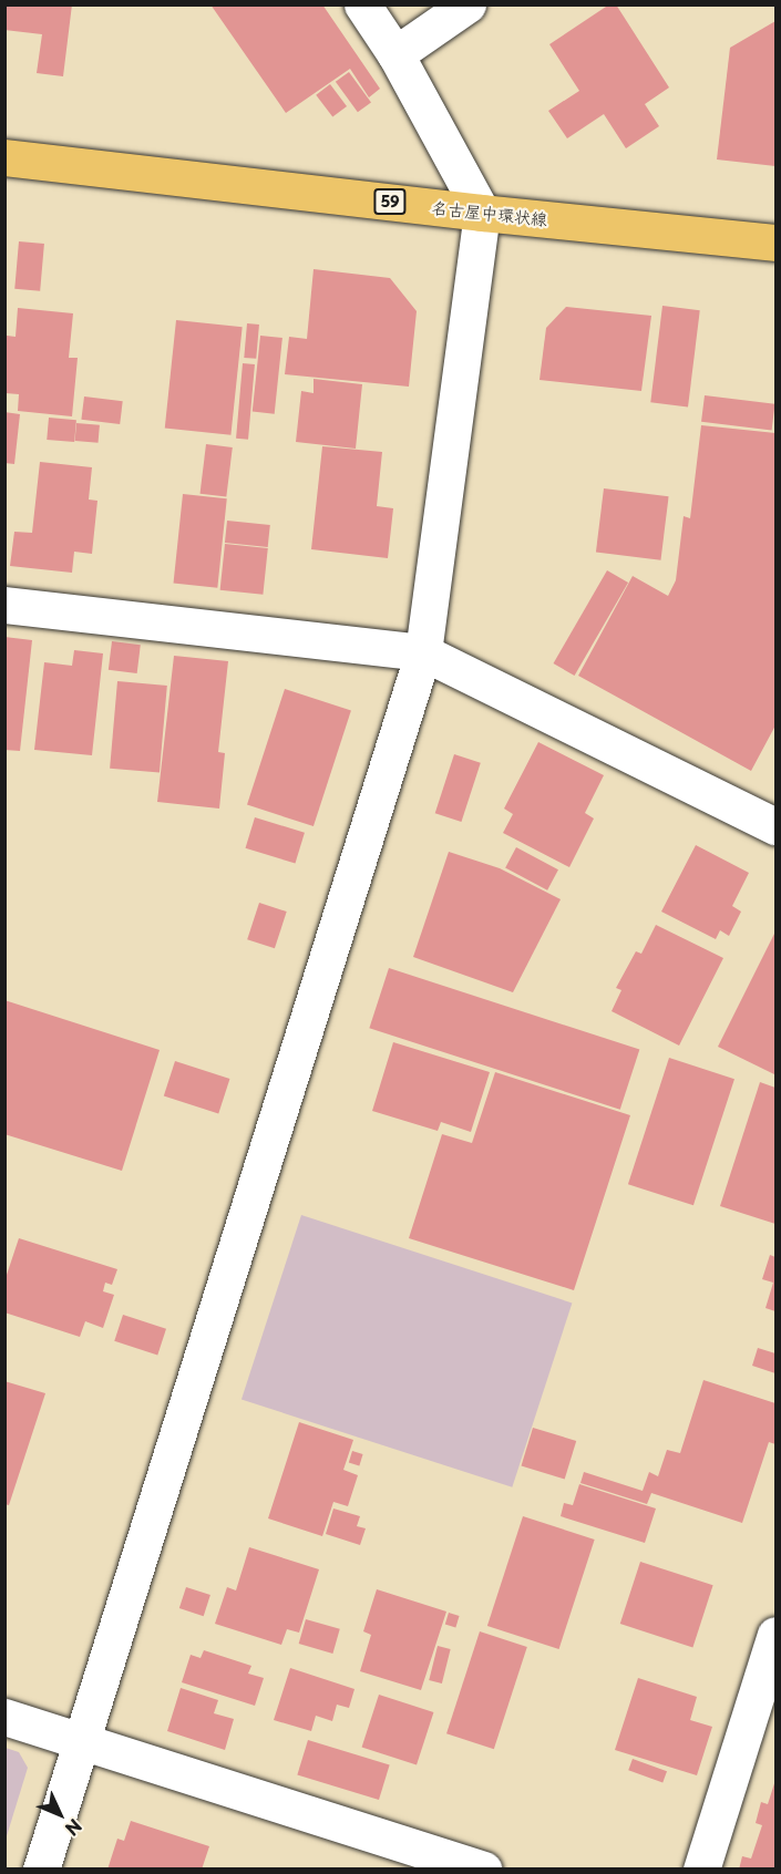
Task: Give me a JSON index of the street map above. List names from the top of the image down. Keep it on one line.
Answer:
{"streets":{"main road":["59","名古屋中環状線"]},"north":"bottom right"}
